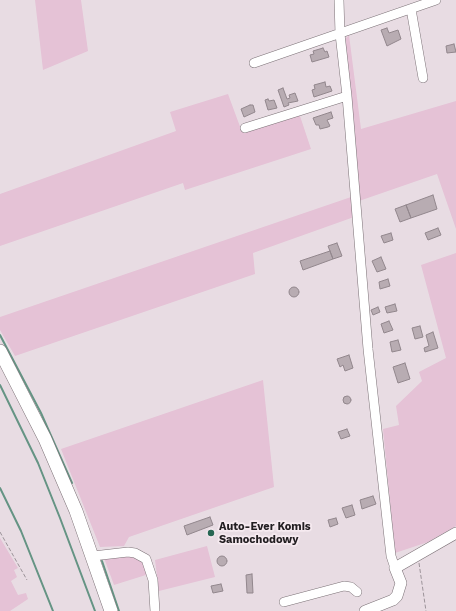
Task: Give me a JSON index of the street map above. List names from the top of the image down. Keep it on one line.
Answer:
{"places":["Auto-Ever Komis Samochodowy"]}
